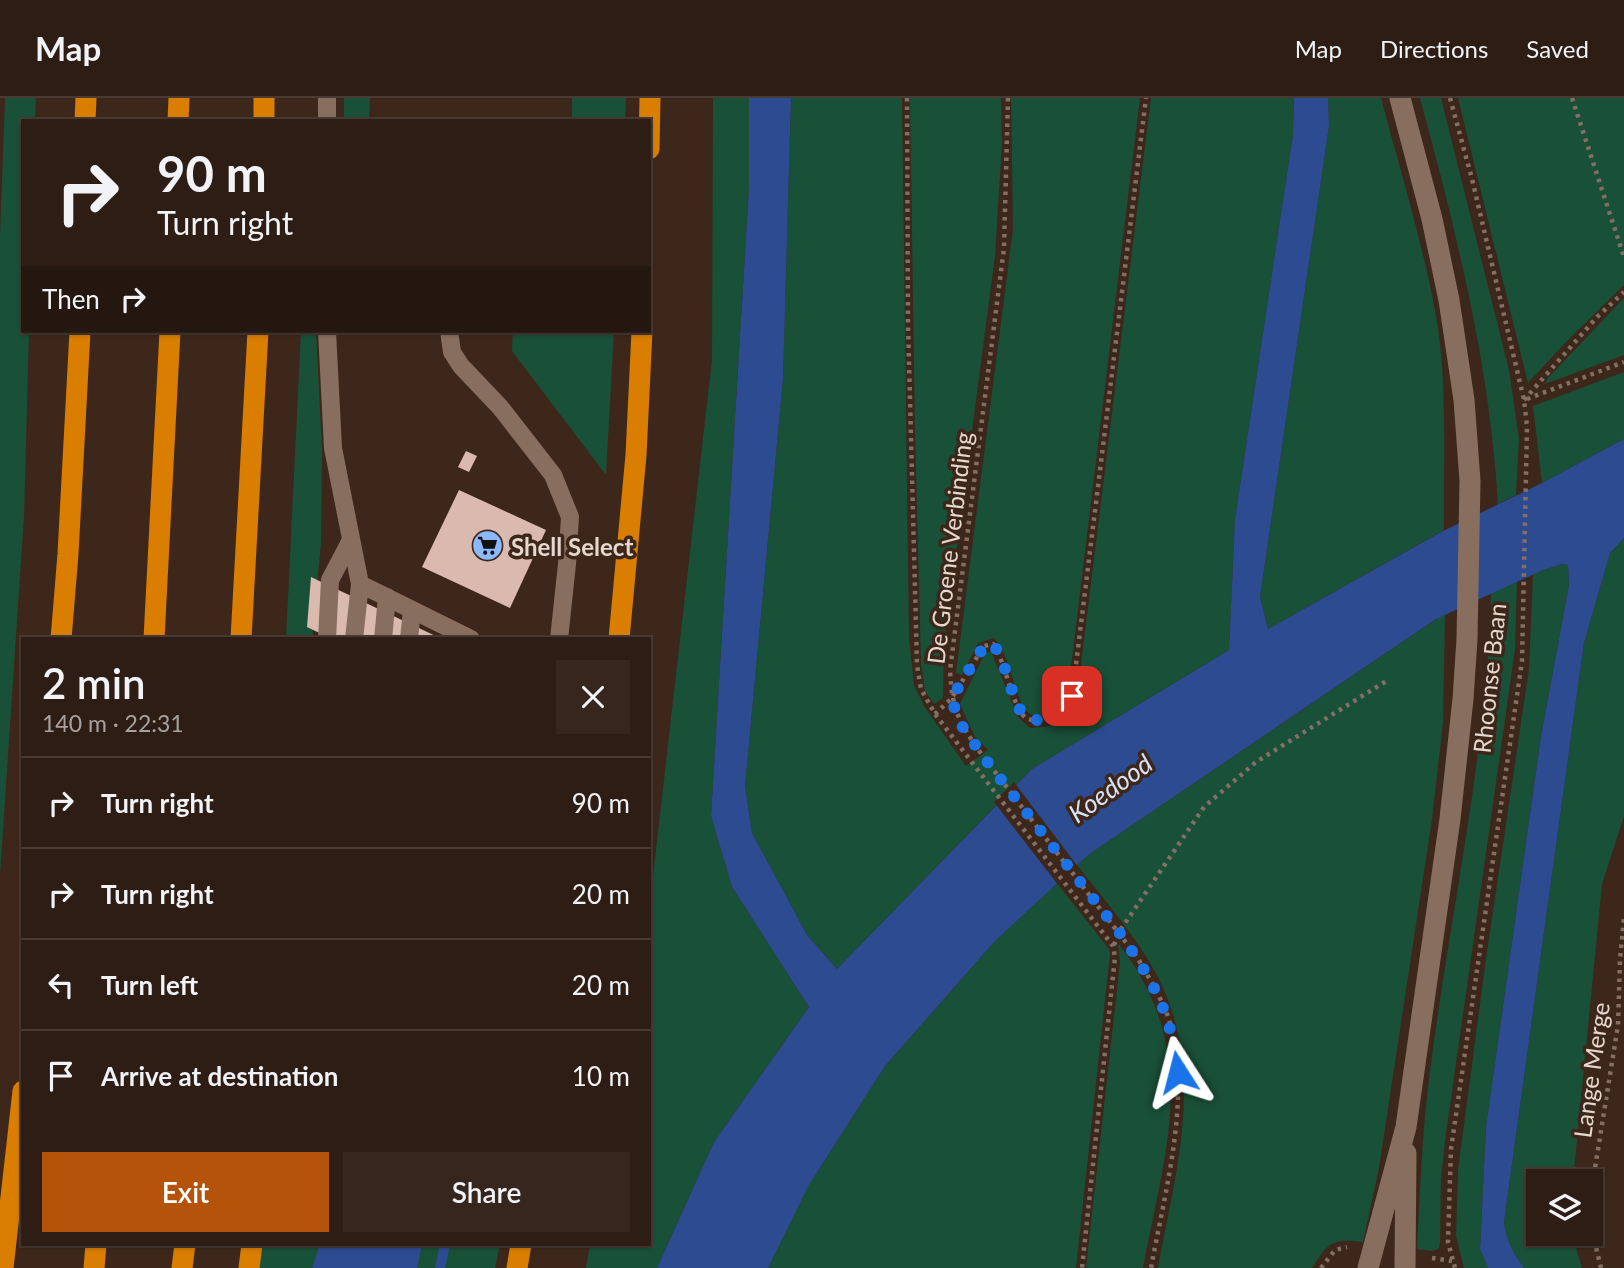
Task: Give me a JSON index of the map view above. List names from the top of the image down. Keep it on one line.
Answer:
{"streets":{"main road":["Rhoonse Baan"],"path":["De Groene Verbinding","Lange Merge"]},"water":["Koedood"],"places":{"supermarket":["Shell Select"]},"page":{"header":"Map","nav":["Map","Directions","Saved"],"turn":["90 m","Turn right"],"then":"Then","heading":["2 min","140 m · 22:31"],"list":[{"name":"Turn right","value":"90 m"},{"name":"Turn right","value":"20 m"},{"name":"Turn left","value":"20 m"},{"name":"Arrive at destination","value":"10 m"}],"buttons":["Exit","Share"]}}
